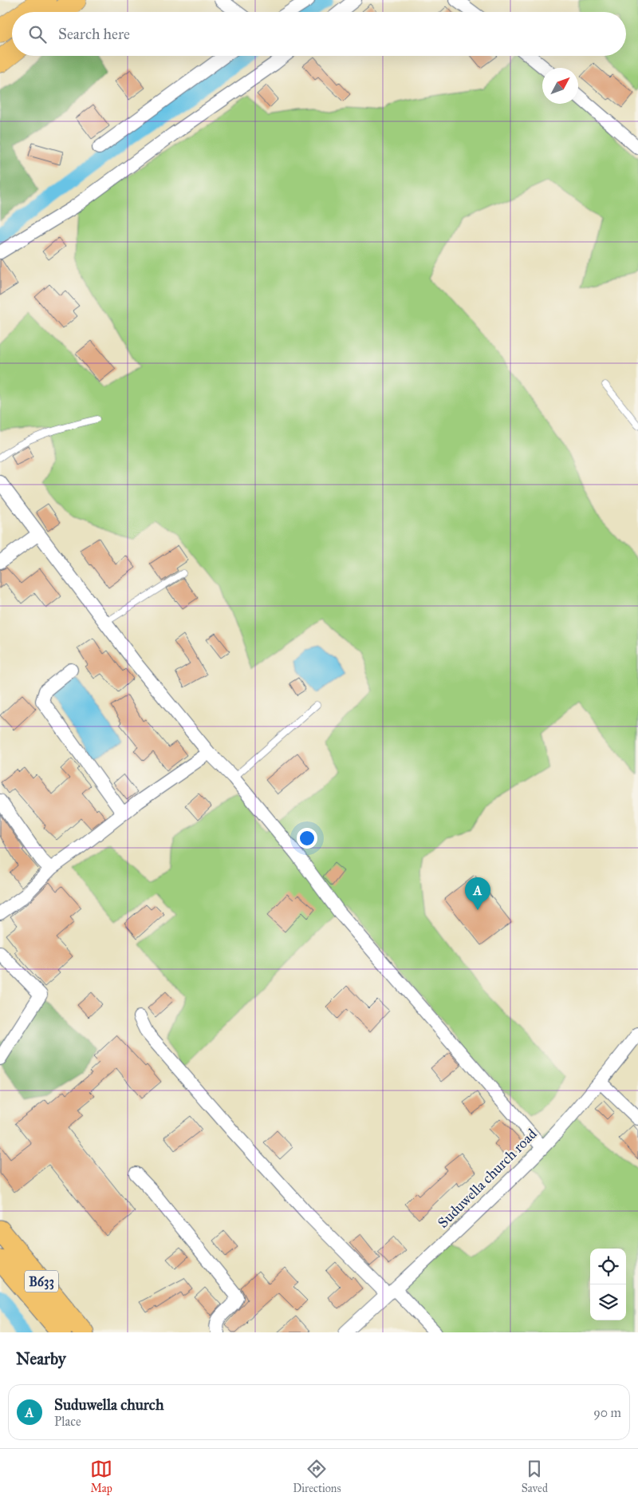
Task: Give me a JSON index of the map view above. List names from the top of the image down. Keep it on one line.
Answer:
{"streets":{"main road":["B633"],"street":["Suduwella church road"]},"north":"top right","page":{"search":"Search here","pins":"A","heading":"Nearby","list":[{"mark":"A","name":"Suduwella church","note":"Place","value":"90 m"}],"nav":["Map","Directions","Saved"]}}
